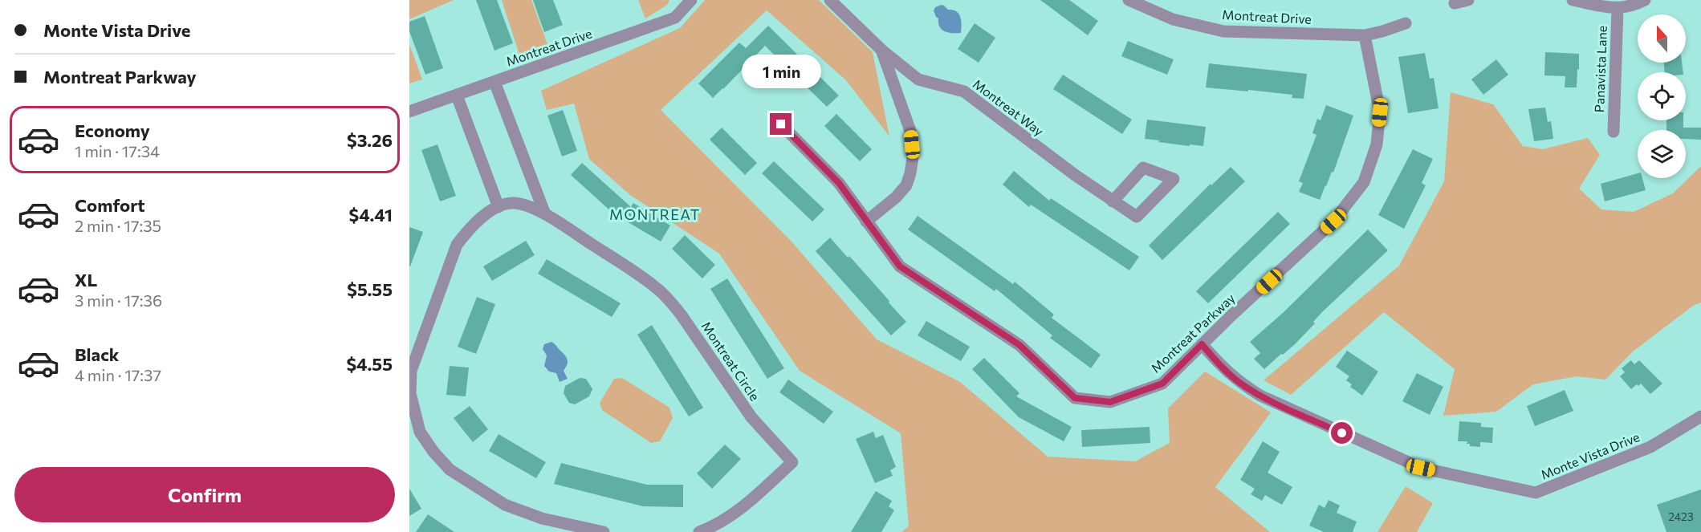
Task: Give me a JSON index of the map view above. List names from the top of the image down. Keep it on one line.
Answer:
{"streets":{"street":["Montreat Drive","Panavista Lane","Montreat Way","Montreat Parkway","Montreat Circle","Monte Vista Drive"]},"crossings":[["Montreat Drive","Montreat Parkway"],["Montreat Way","Montreat Parkway"],["Montreat Parkway","Monte Vista Drive"]],"districts":["MONTREAT"],"house_numbers":["2423"],"north":"top","page":{"banner":["Monte Vista Drive","Montreat Parkway"],"bubble":"1 min","list":[{"name":"Economy","note":"1 min · 17:34","value":"$3.26"},{"name":"Comfort","note":"2 min · 17:35","value":"$4.41"},{"name":"XL","note":"3 min · 17:36","value":"$5.55"},{"name":"Black","note":"4 min · 17:37","value":"$4.55"}],"buttons":"Confirm"}}
